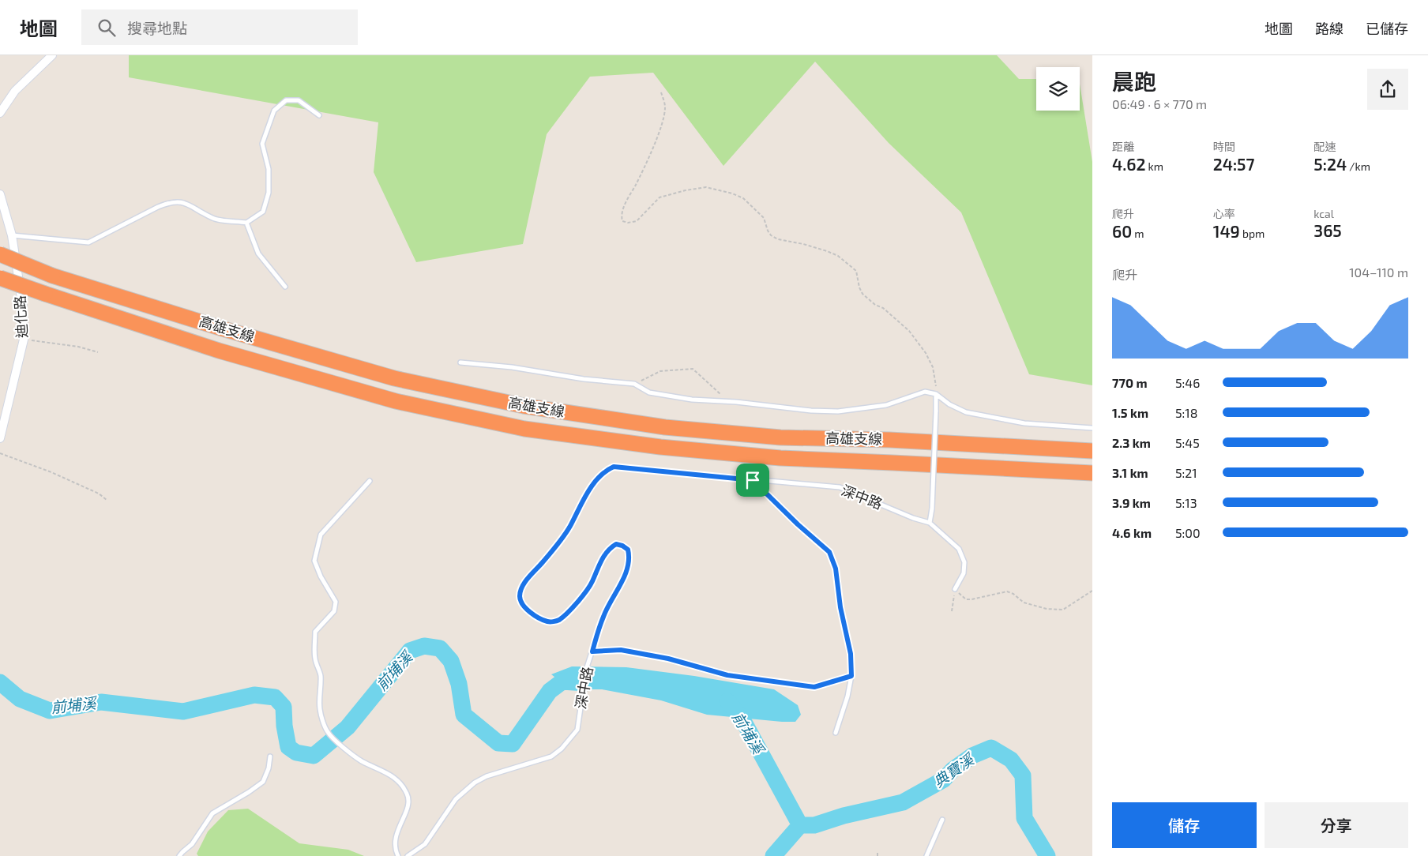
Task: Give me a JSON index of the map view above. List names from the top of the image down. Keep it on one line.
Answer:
{"streets":{"highway":["高雄支線"],"street":["迪化路"],"lane":["深中路"]},"water":["前埔溪","典寶溪"],"page":{"header":"地圖","search":"搜尋地點","nav":["地圖","路線","已儲存"],"heading":["晨跑","06:49 · 6 × 770 m"],"stats":[["距離","4.62 km"],["時間","24:57"],["配速","5:24 /km"],["爬升","60 m"],["心率","149 bpm"],["kcal","365"]],"chart":["爬升","104–110 m"],"list":[{"name":"770 m","note":"5:46"},{"name":"1.5 km","note":"5:18"},{"name":"2.3 km","note":"5:45"},{"name":"3.1 km","note":"5:21"},{"name":"3.9 km","note":"5:13"},{"name":"4.6 km","note":"5:00"}],"buttons":["儲存","分享"]}}
